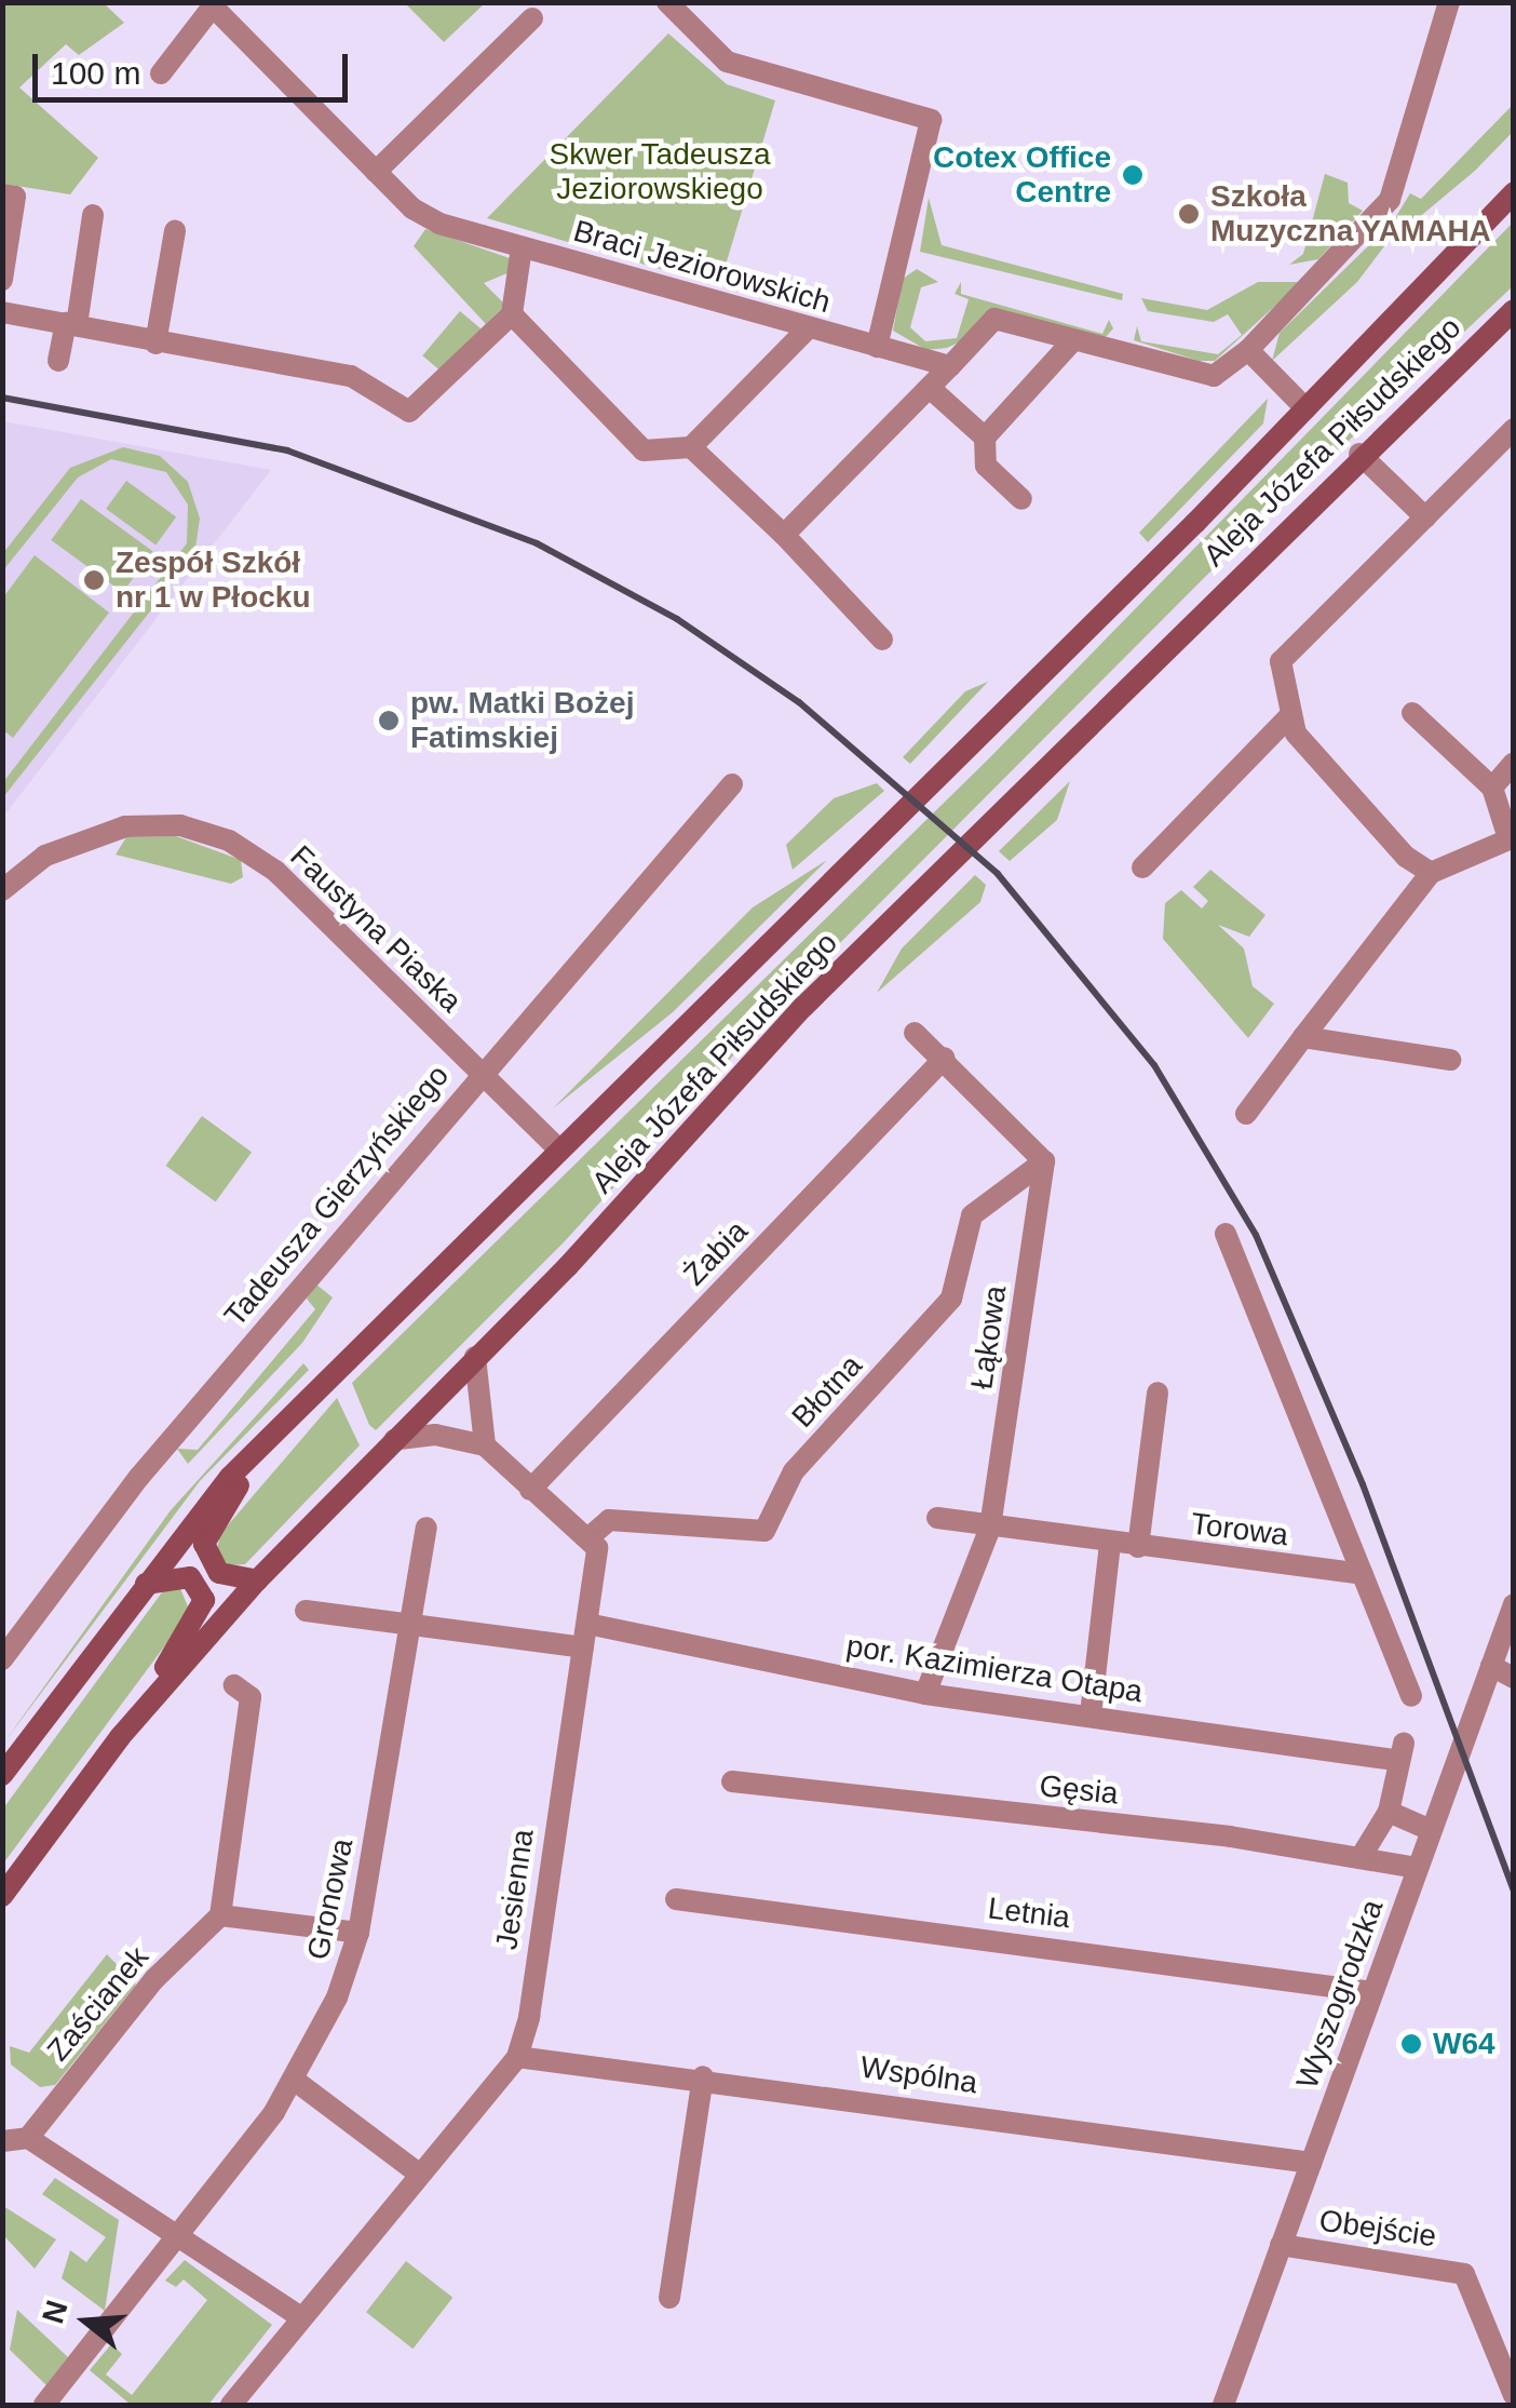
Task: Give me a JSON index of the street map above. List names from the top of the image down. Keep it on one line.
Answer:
{"streets":{"main road":["Aleja Józefa Piłsudskiego"],"street":["Braci Jeziorowskich","Faustyna Piaska","Tadeusza Gierzyńskiego","Żabia","Łąkowa","Błotna","Torowa","por. Kazimierza Otapa","Gęsia","Jesienna","Gronowa","Letnia","Wyszogrodzka","Zaścianek","Wspólna","Obejście"]},"crossings":[["Aleja Józefa Piłsudskiego","Faustyna Piaska"],["Faustyna Piaska","Tadeusza Gierzyńskiego"],["Łąkowa","Błotna"],["Łąkowa","Torowa"],["Łąkowa","por. Kazimierza Otapa"],["Błotna","Jesienna"],["por. Kazimierza Otapa","Jesienna"],["Gęsia","Wyszogrodzka"],["Jesienna","Wspólna"],["Letnia","Wyszogrodzka"],["Wyszogrodzka","Wspólna"],["Wyszogrodzka","Obejście"]],"parks":["Skwer Tadeusza Jeziorowskiego"],"places":["Cotex Office Centre","Szkoła Muzyczna YAMAHA","Zespół Szkół nr 1 w Płocku","pw. Matki Bożej Fatimskiej","W64"],"scale_bar":"100 m","north":"left"}
